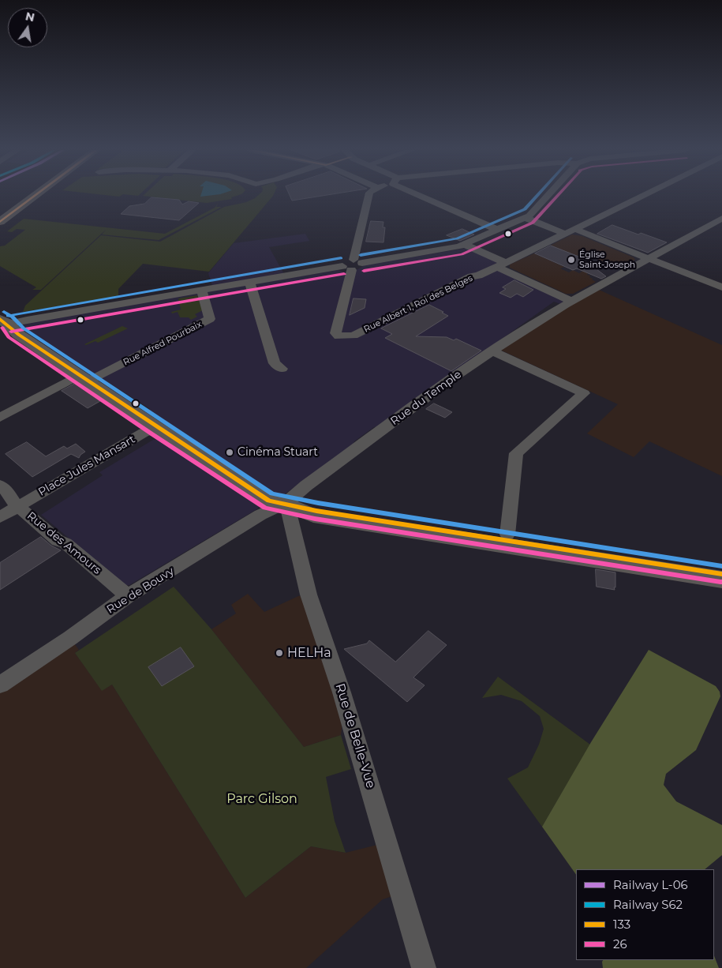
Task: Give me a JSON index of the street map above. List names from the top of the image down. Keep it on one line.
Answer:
{"streets":{"street":["Rue Albert 1, Roi des Belges","Rue Alfred Pourbaix","Rue du Temple","Place Jules Mansart","Rue des Amours","Rue de Bouvy","Rue de Belle-Vue"]},"crossings":[["Rue du Temple","Rue de Bouvy"],["Rue du Temple","Rue de Belle-Vue"],["Place Jules Mansart","Rue des Amours"],["Rue des Amours","Rue de Bouvy"],["Rue de Bouvy","Rue de Belle-Vue"]],"parks":["Parc Gilson"],"places":["Église Saint-Joseph","Cinéma Stuart","HELHa"],"lines":["transit line 26","transit line 133"],"legend":["Railway L-06","Railway S62","133","26"],"north":"top"}
